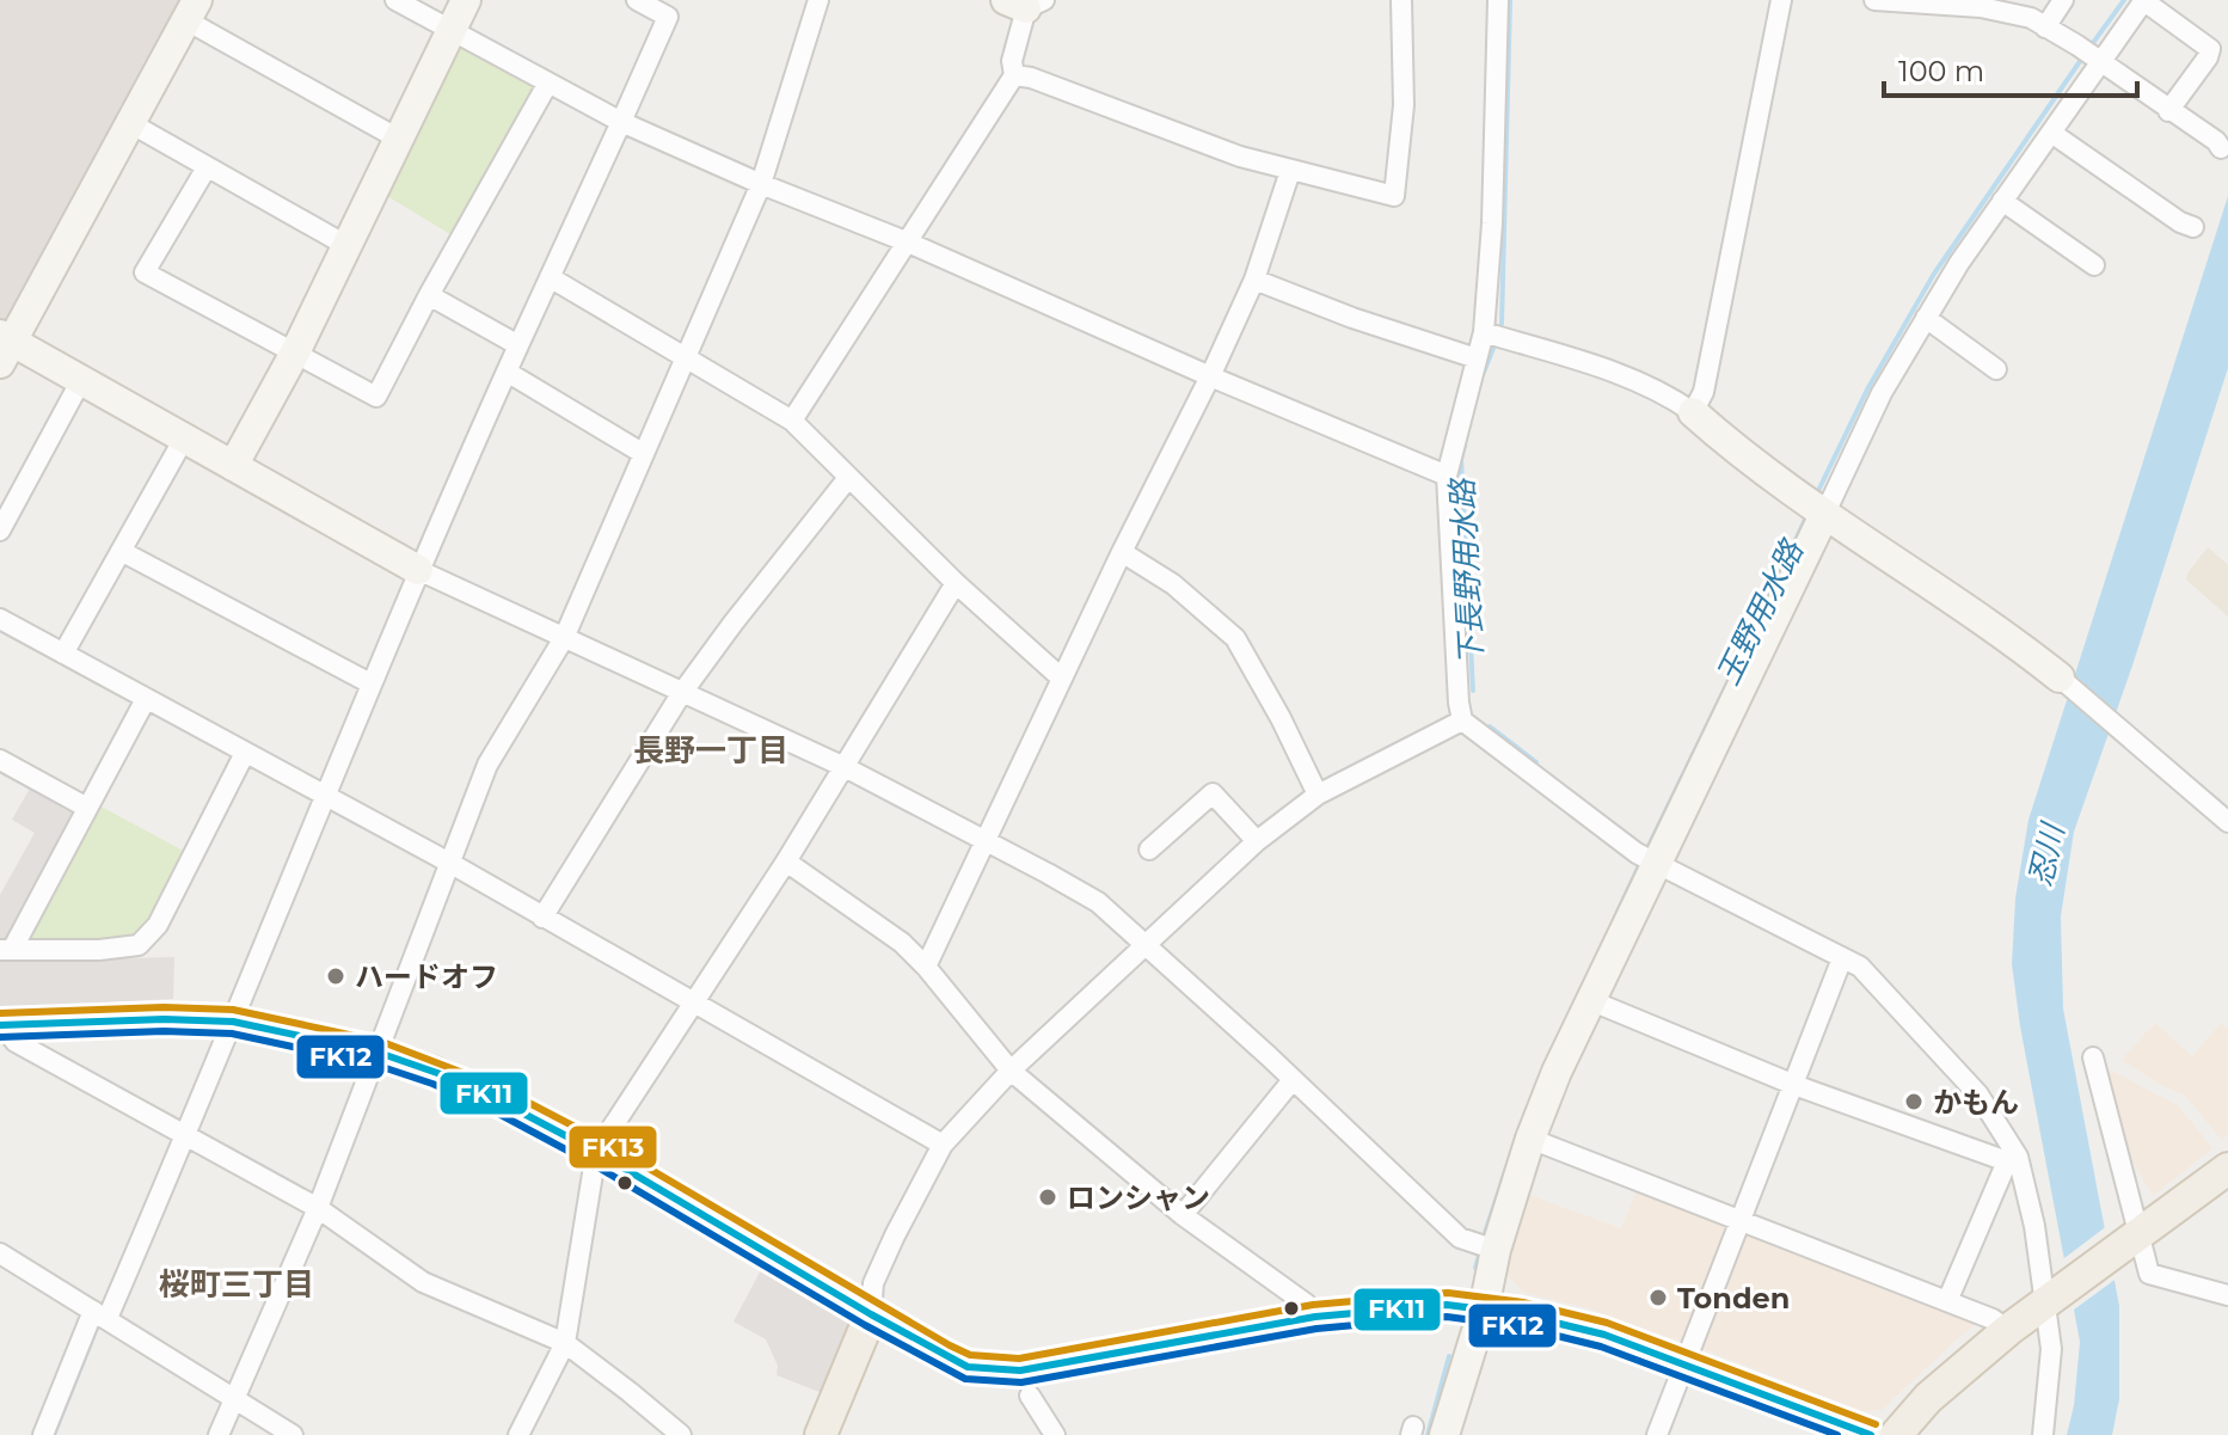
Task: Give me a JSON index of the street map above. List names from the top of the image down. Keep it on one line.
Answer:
{"districts":["長野一丁目","桜町三丁目"],"water":["下長野用水路","玉野用水路","忍川"],"places":["ハードオフ","かもん","ロンシャン","Tonden"],"lines":["transit line FK13","transit line FK11","transit line FK12"],"scale_bar":"100 m"}
